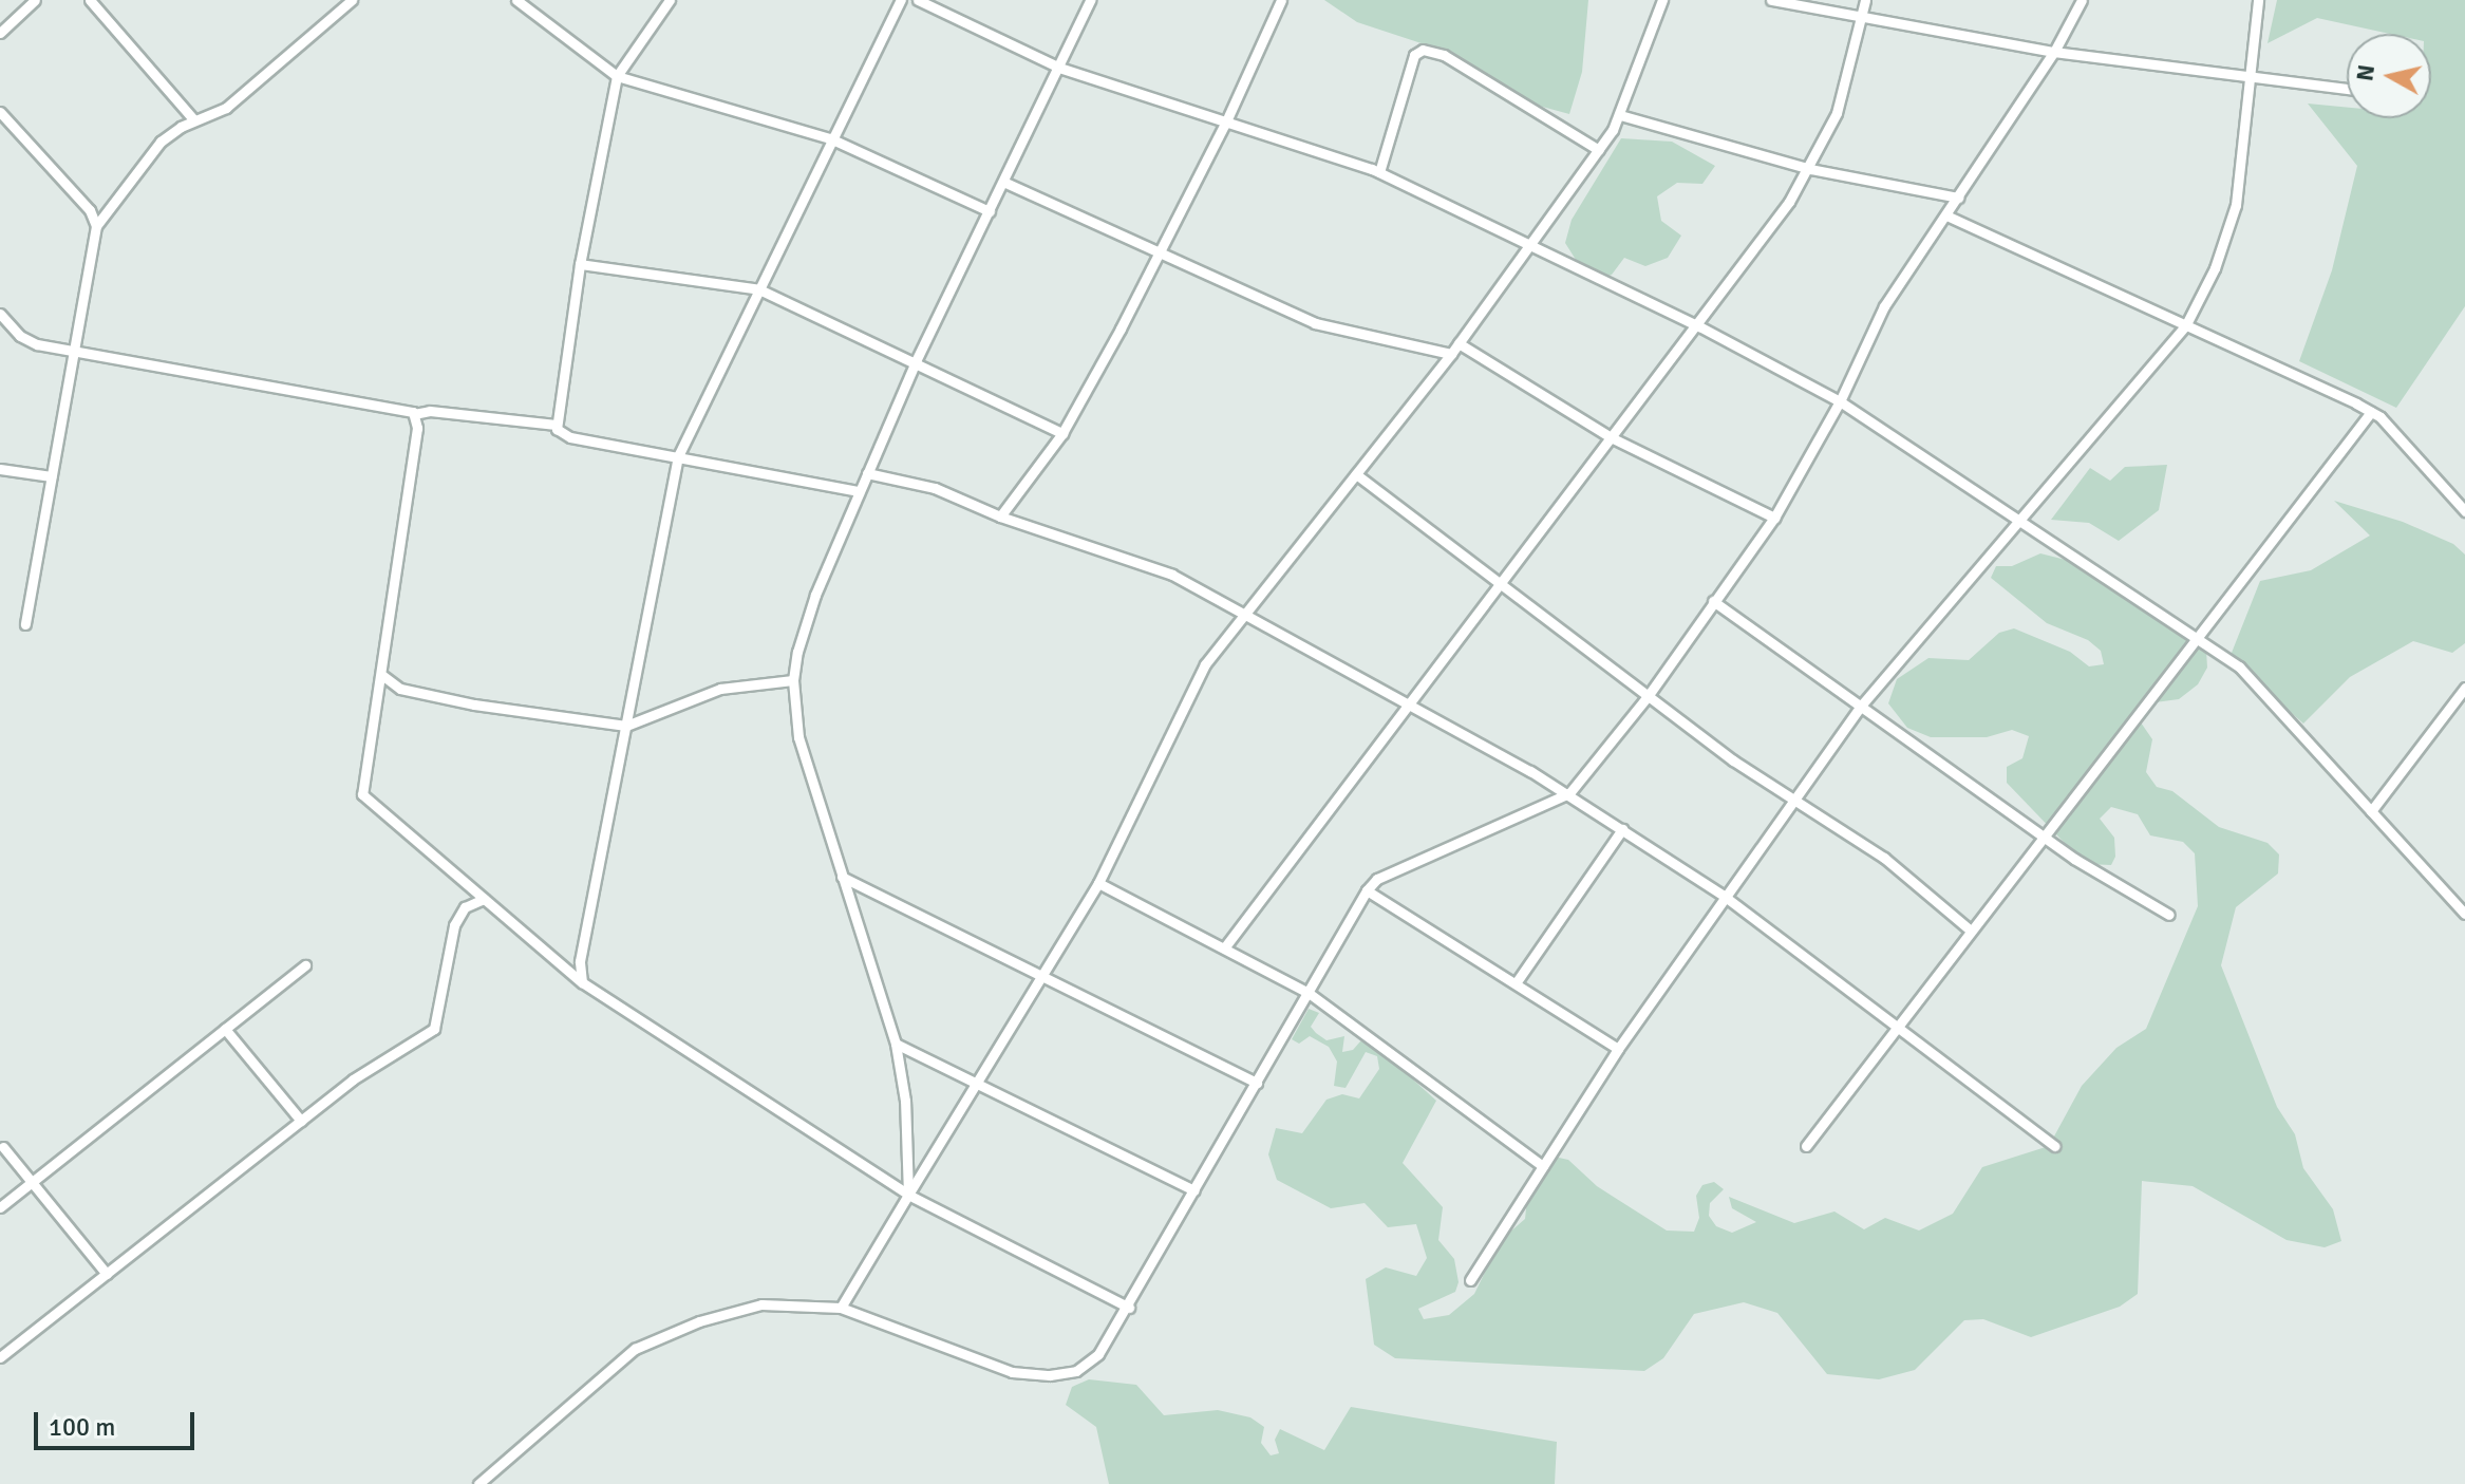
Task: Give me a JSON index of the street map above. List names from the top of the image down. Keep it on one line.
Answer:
{"scale_bar":"100 m","north":"left"}
